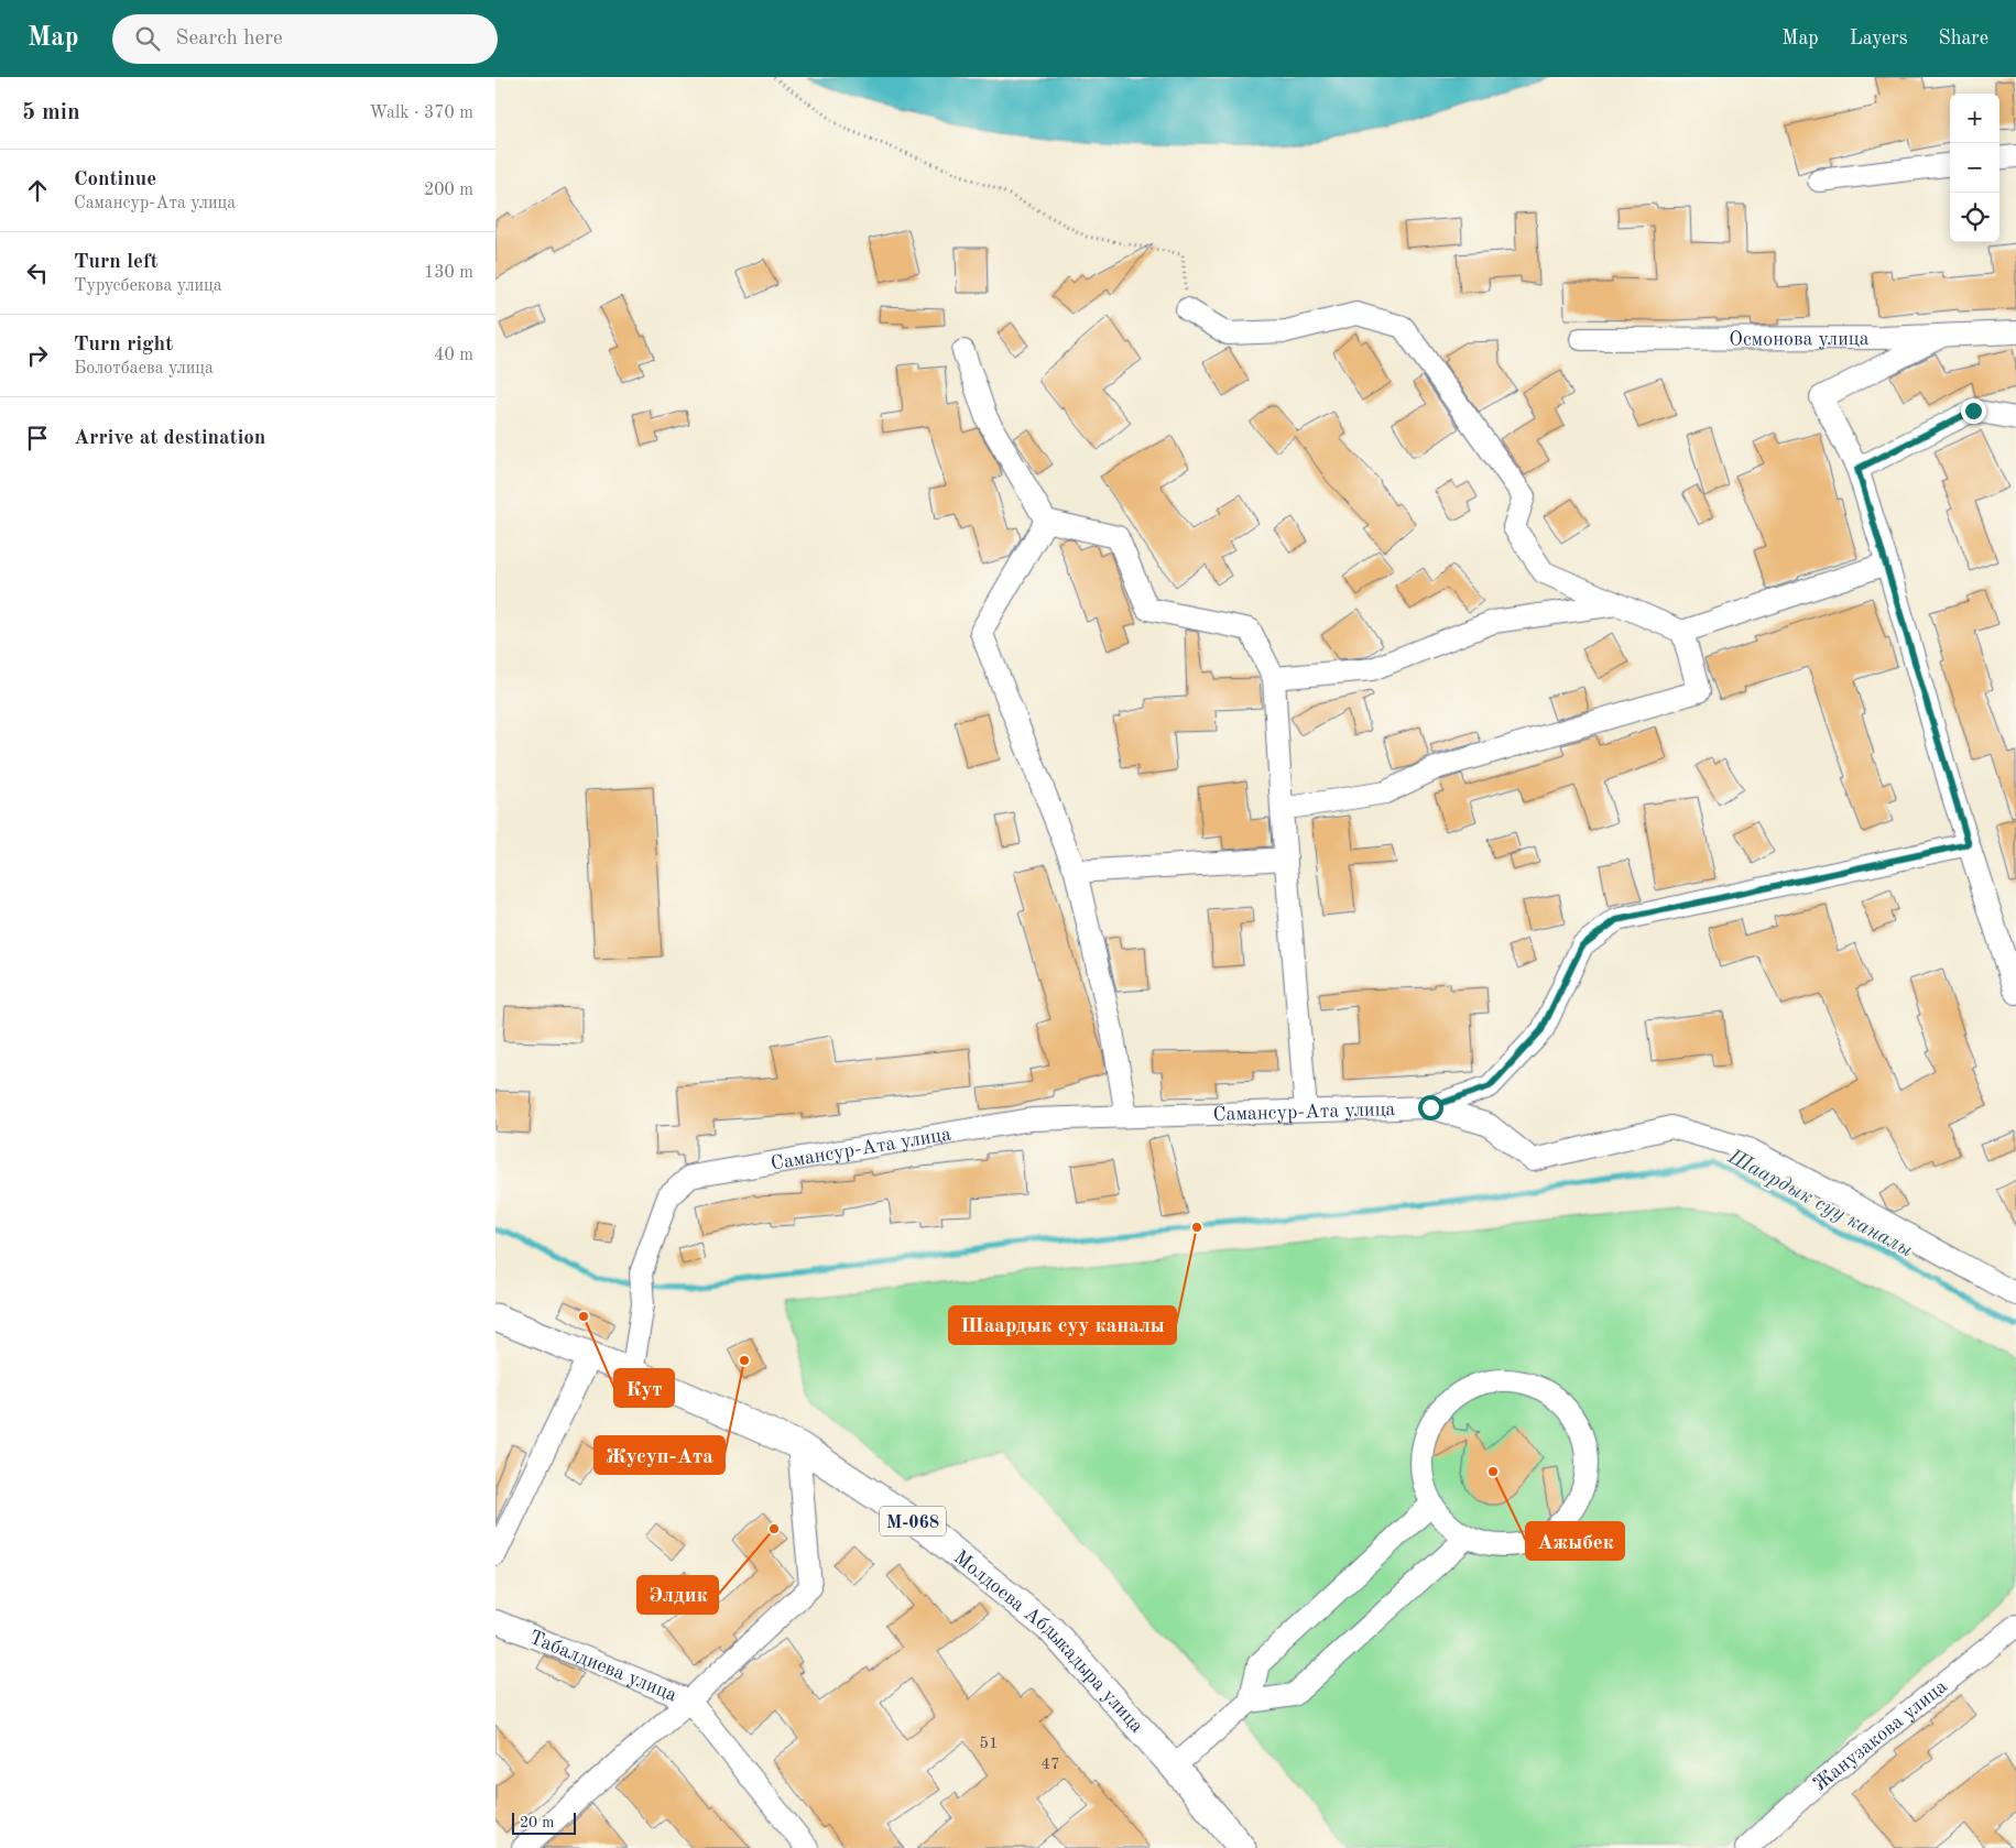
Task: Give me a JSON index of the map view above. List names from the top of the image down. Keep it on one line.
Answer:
{"streets":{"main road":["М-068","Молдоева Абдыкадыра улица"],"street":["Осмонова улица","Самансур-Ата улица","Табалдиева улица","Жанузакова улица"]},"crossings":[["Самансур-Ата улица","Молдоева Абдыкадыра улица"]],"water":["Шаардык суу каналы"],"places":["Шаардык суу каналы","Кут","Жусуп-Ата","Ажыбек","Элдик"],"house_numbers":["51","47"],"scale_bar":"20 m","page":{"header":"Map","search":"Search here","nav":["Map","Layers","Share"],"heading":["5 min","Walk · 370 m"],"map_buttons":["+","−"],"list":[["Continue","Самансур-Ата улица","200 m"],["Turn left","Турусбекова улица","130 m"],["Turn right","Болотбаева улица","40 m"],"Arrive at destination"],"scale":"20 m"}}
